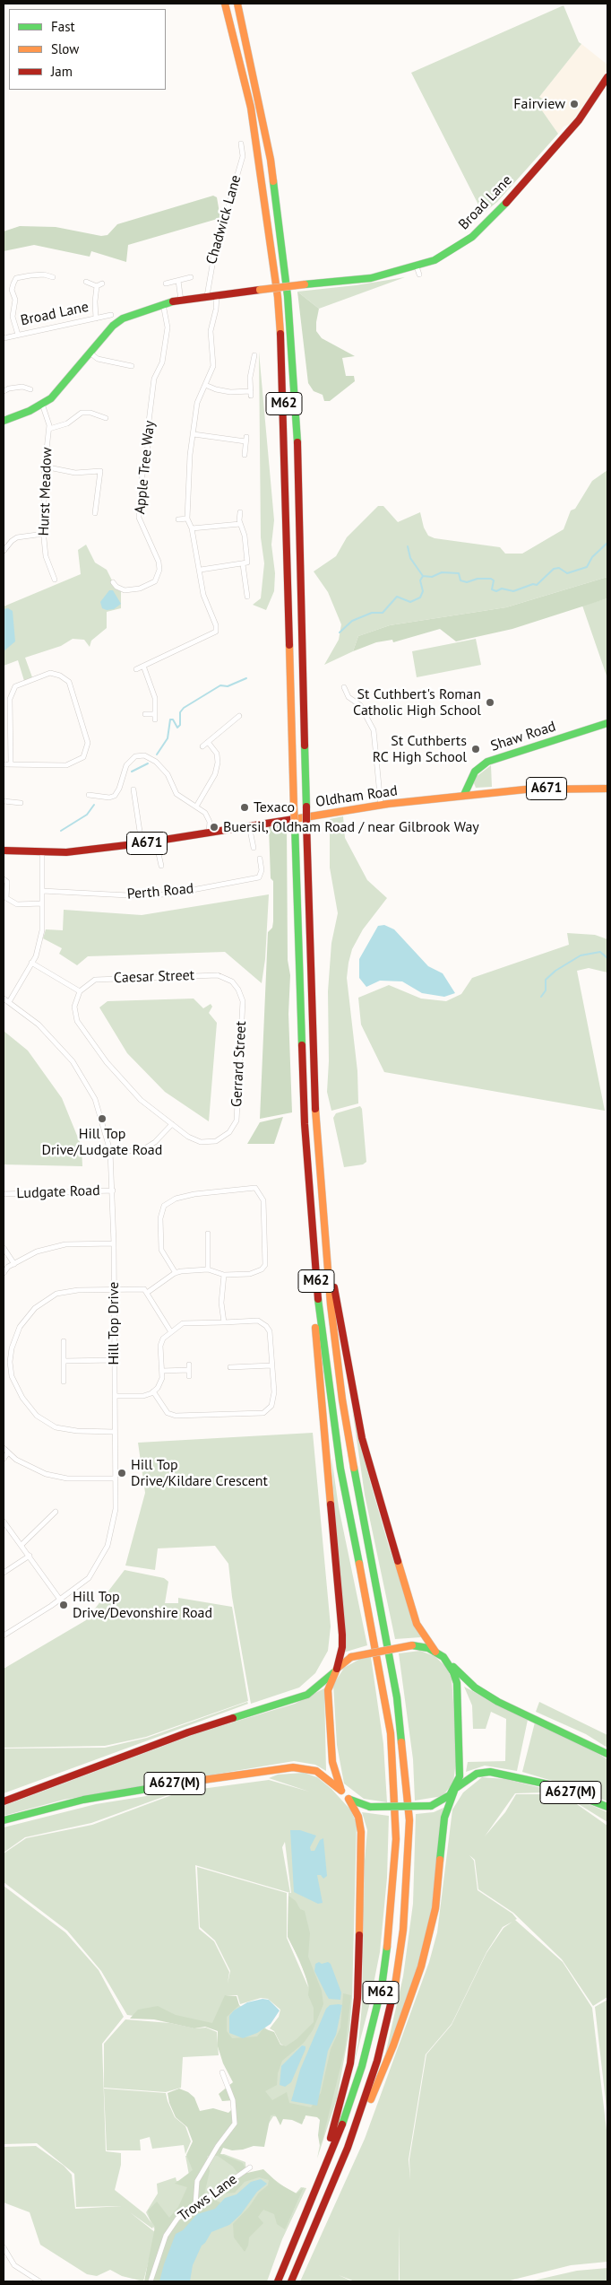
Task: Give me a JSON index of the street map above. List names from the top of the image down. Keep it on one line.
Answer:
{"streets":{"main road":["Broad Lane","M62","Shaw Road","A671","Oldham Road","A627(M)"],"street":["Chadwick Lane","Apple Tree Way","Hurst Meadow","Perth Road","Caesar Street","Gerrard Street","Ludgate Road","Hill Top Drive","Trows Lane"]},"crossings":[["Broad Lane","Chadwick Lane"],["Broad Lane","Apple Tree Way"],["Broad Lane","Hurst Meadow"],["M62","A627(M)"],["Shaw Road","Oldham Road"],["Caesar Street","Gerrard Street"],["Ludgate Road","Hill Top Drive"]],"places":["Fairview","St Cuthbert's Roman Catholic High School","St Cuthberts RC High School","Texaco","Buersil, Oldham Road / near Gilbrook Way","Hill Top Drive/Ludgate Road","Hill Top Drive/Kildare Crescent","Hill Top Drive/Devonshire Road"],"legend":["Fast","Slow","Jam"]}
